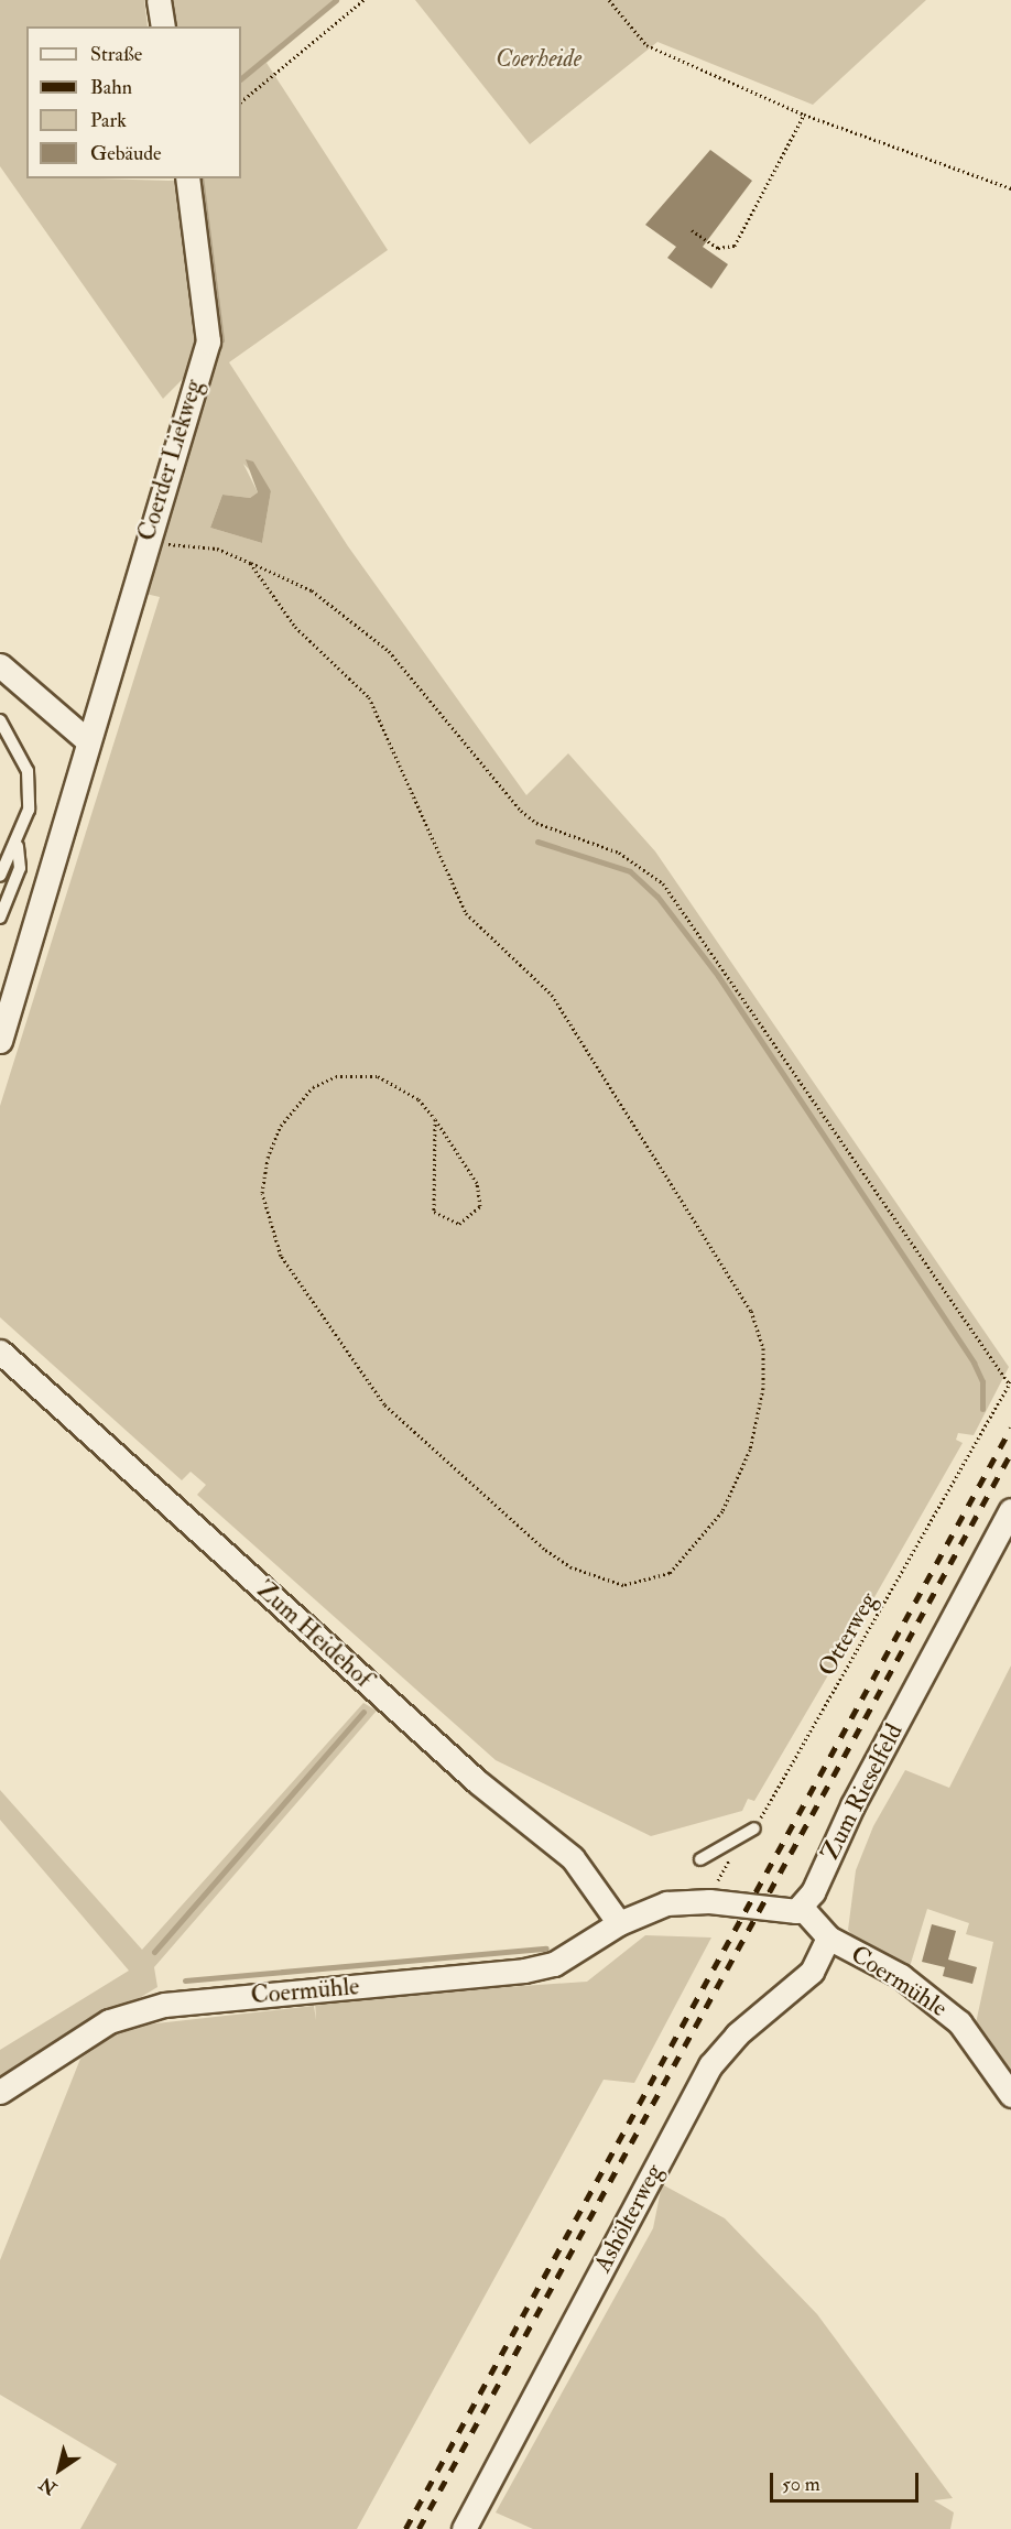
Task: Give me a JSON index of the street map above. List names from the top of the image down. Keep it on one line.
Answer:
{"streets":{"street":["Coerder Liekweg","Zum Heidehof","Zum Rieselfeld","Coermühle","Ashölterweg"],"path":["Otterweg"]},"crossings":[["Zum Heidehof","Coermühle"],["Zum Rieselfeld","Coermühle"],["Coermühle","Ashölterweg"]],"parks":["Coerheide"],"legend":["Straße","Bahn","Park","Gebäude"],"scale_bar":"50 m","north":"bottom left"}
